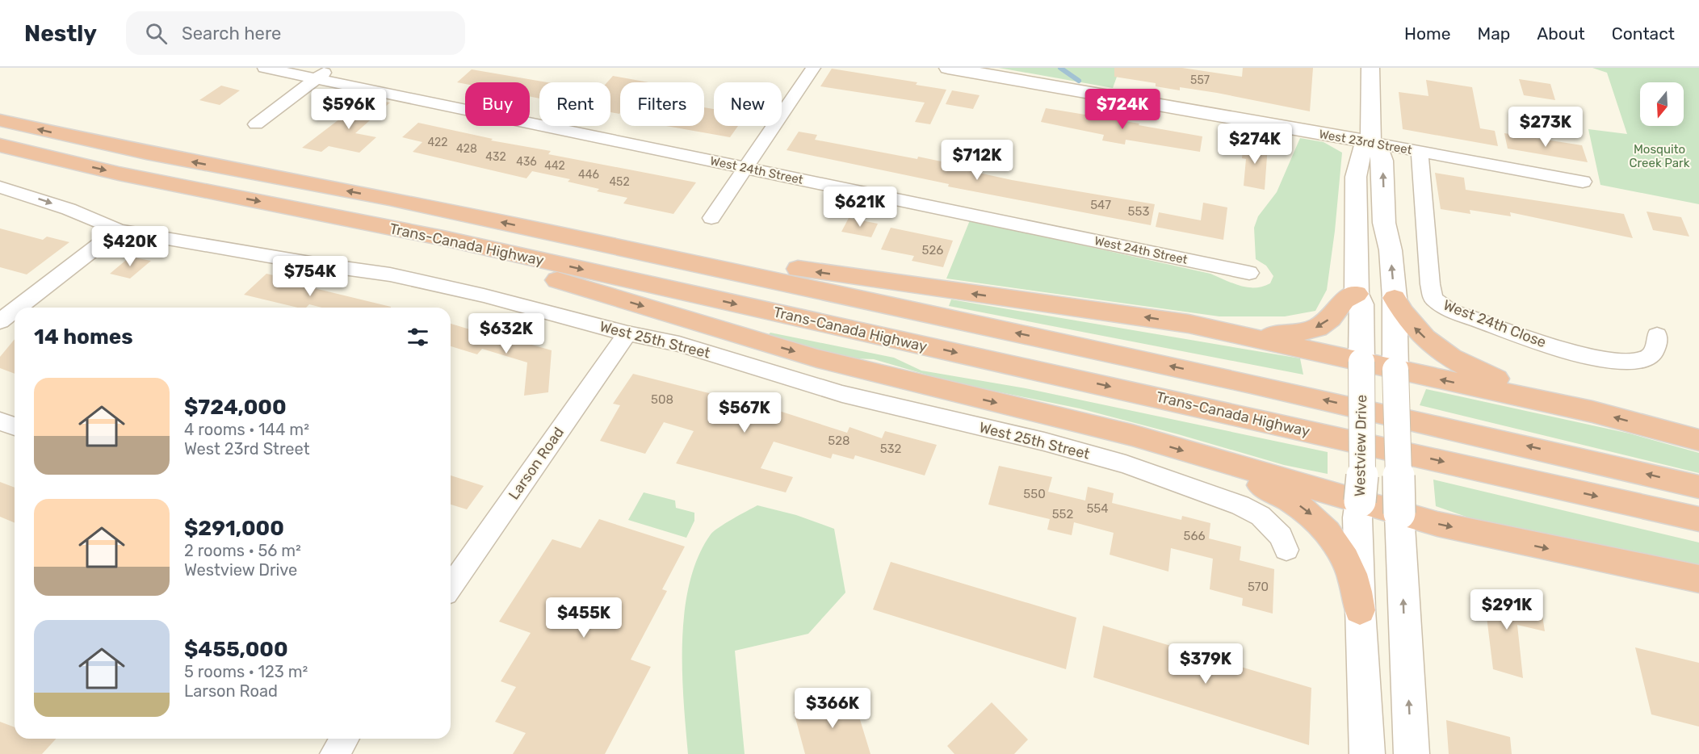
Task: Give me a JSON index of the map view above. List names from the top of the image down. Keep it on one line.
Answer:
{"streets":{"highway":["Trans-Canada Highway"],"main road":["West 23rd Street","Westview Drive"],"street":["West 24th Street","West 24th Close","West 25th Street","Larson Road"]},"crossings":[["West 23rd Street","West 24th Close"],["West 23rd Street","Westview Drive"],["West 25th Street","Larson Road"]],"parks":["Mosquito Creek Park"],"house_numbers":["557","422","428","432","436","442","446","452","547","553","526","508","528","532","550","554","552","566","570"],"north":"bottom","page":{"header":"Nestly","search":"Search here","nav":["Home","Map","About","Contact"],"chip":["Buy","Rent","Filters","New"],"price":["$596K","$724K","$273K","$274K","$712K","$621K","$420K","$754K","$632K","$567K","$291K","$455K","$379K","$366K"],"heading":"14 homes","list":[{"name":"$724,000","note":"4 rooms · 144 m² · West 23rd Street"},{"name":"$291,000","note":"2 rooms · 56 m² · Westview Drive"},{"name":"$455,000","note":"5 rooms · 123 m² · Larson Road"}]}}
